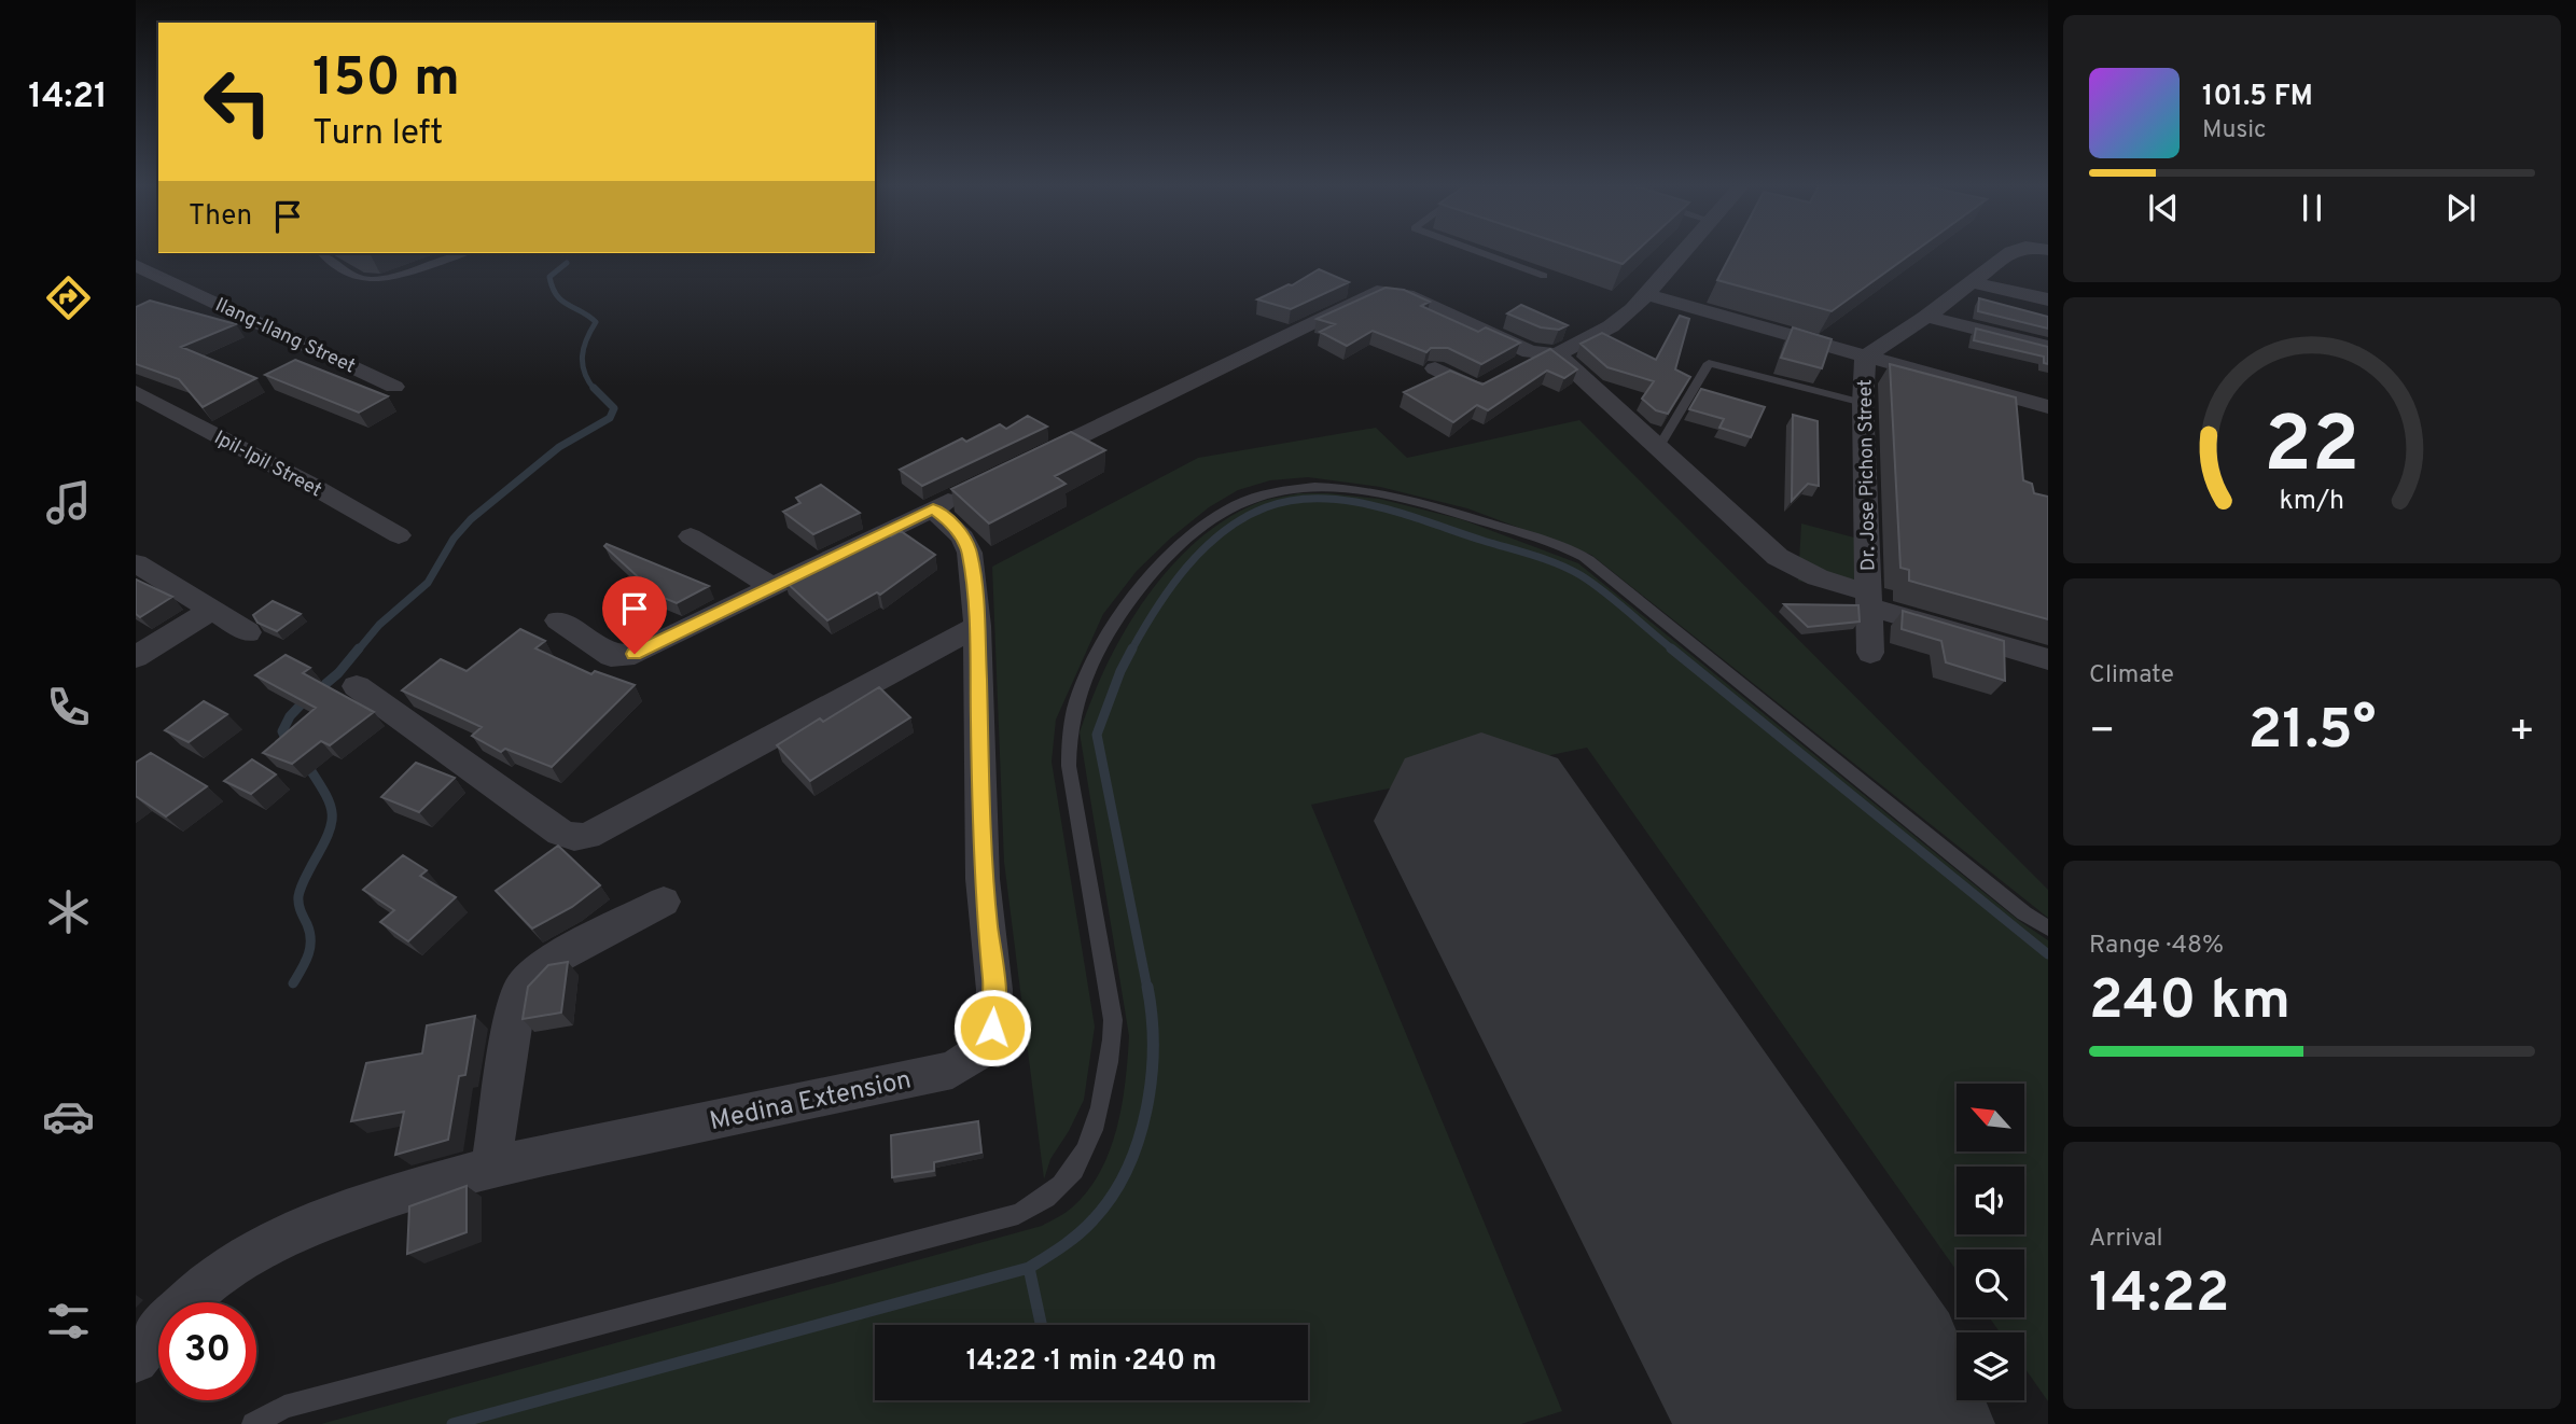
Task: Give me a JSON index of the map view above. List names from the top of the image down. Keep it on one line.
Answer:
{"streets":{"street":["Ilang-Ilang Street","Ipil-Ipil Street","Dr. Jose Pichon Street","Medina Extension"]},"north":"top left","page":{"tabs":"14:21","turn":["150 m","Turn left"],"song":["101.5 FM","Music"],"then":"Then","tile":["Climate",["Range · 48%","240 km"],["Arrival","14:22"]],"heat":["−","21.5°","+"],"limit":"30","trip":"14:22 · 1 min · 240 m","gauge":["22","km/h"]}}
